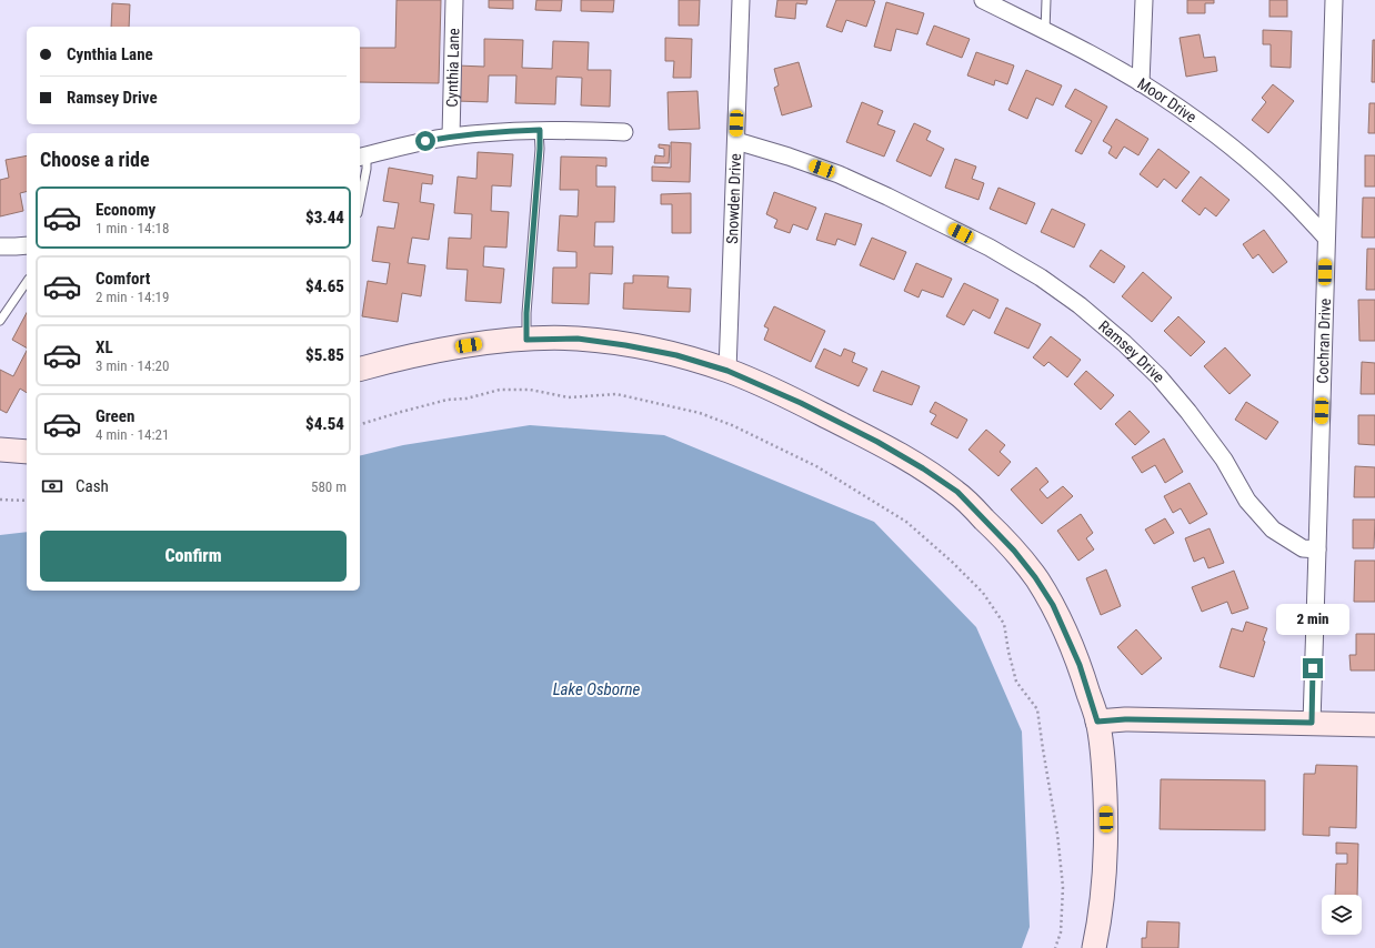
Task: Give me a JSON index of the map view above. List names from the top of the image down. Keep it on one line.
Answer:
{"streets":{"street":["Cynthia Lane","Moor Drive","Snowden Drive","Cochran Drive","Ramsey Drive"]},"crossings":[["Moor Drive","Cochran Drive"],["Snowden Drive","Ramsey Drive"],["Cochran Drive","Ramsey Drive"]],"water":["Lake Osborne"],"page":{"banner":["Cynthia Lane","Ramsey Drive"],"heading":"Choose a ride","list":[{"name":"Economy","note":"1 min · 14:18","value":"$3.44"},{"name":"Comfort","note":"2 min · 14:19","value":"$4.65"},{"name":"XL","note":"3 min · 14:20","value":"$5.85"},{"name":"Green","note":"4 min · 14:21","value":"$4.54"}],"pay":["Cash","580 m"],"buttons":"Confirm","bubble":"2 min"}}
